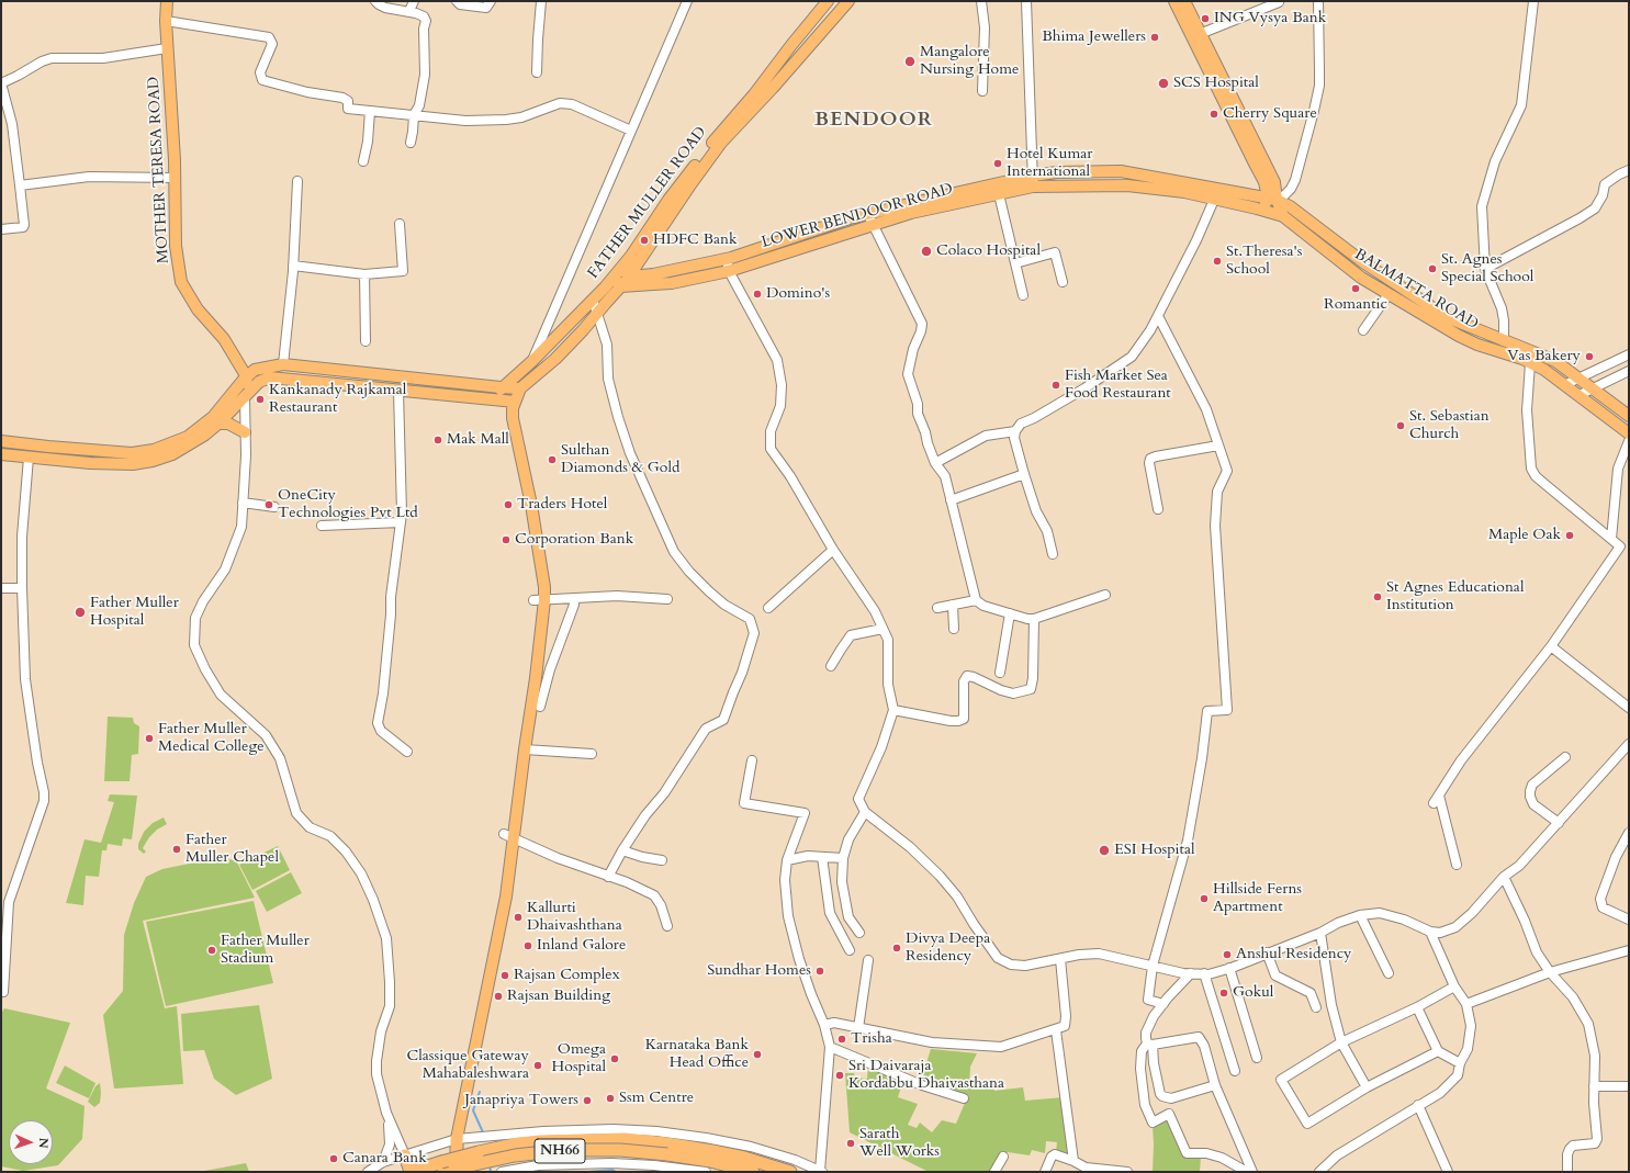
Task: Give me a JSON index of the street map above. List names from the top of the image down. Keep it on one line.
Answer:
{"streets":{"highway":["NH66"],"main road":["MOTHER TERESA ROAD","FATHER MULLER ROAD","LOWER BENDOOR ROAD","BALMATTA ROAD"]},"crossings":[["LOWER BENDOOR ROAD","BALMATTA ROAD"]],"districts":["BENDOOR"],"places":["ING Vysya Bank","Bhima Jewellers","Mangalore Nursing Home","SCS Hospital","Cherry Square","Hotel Kumar International","HDFC Bank","Colaco Hospital","St.Theresa's School","St. Agnes Special School","Romantic","Domino's","Vas Bakery","Fish Market Sea Food Restaurant","Kankanady Rajkamal Restaurant","St. Sebastian Church","Mak Mall","Sulthan Diamonds & Gold","OneCity Technologies Pvt Ltd","Traders Hotel","Maple Oak","Corporation Bank","St Agnes Educational Institution","Father Muller Hospital","Father Muller Medical College","Father Muller Chapel","ESI Hospital","Hillside Ferns Apartment","Kallurti Dhaivashthana","Inland Galore","Divya Deepa Residency","Father Muller Stadium","Anshul Residency","Sundhar Homes","Rajsan Complex","Gokul","Rajsan Building","Trisha","Karnataka Bank Head Office","Omega Hospital","Classique Gateway Mahabaleshwara","Sri Daivaraja Kordabbu Dhaivasthana","Ssm Centre","Janapriya Towers","Sarath Well Works","Canara Bank"],"north":"right"}
